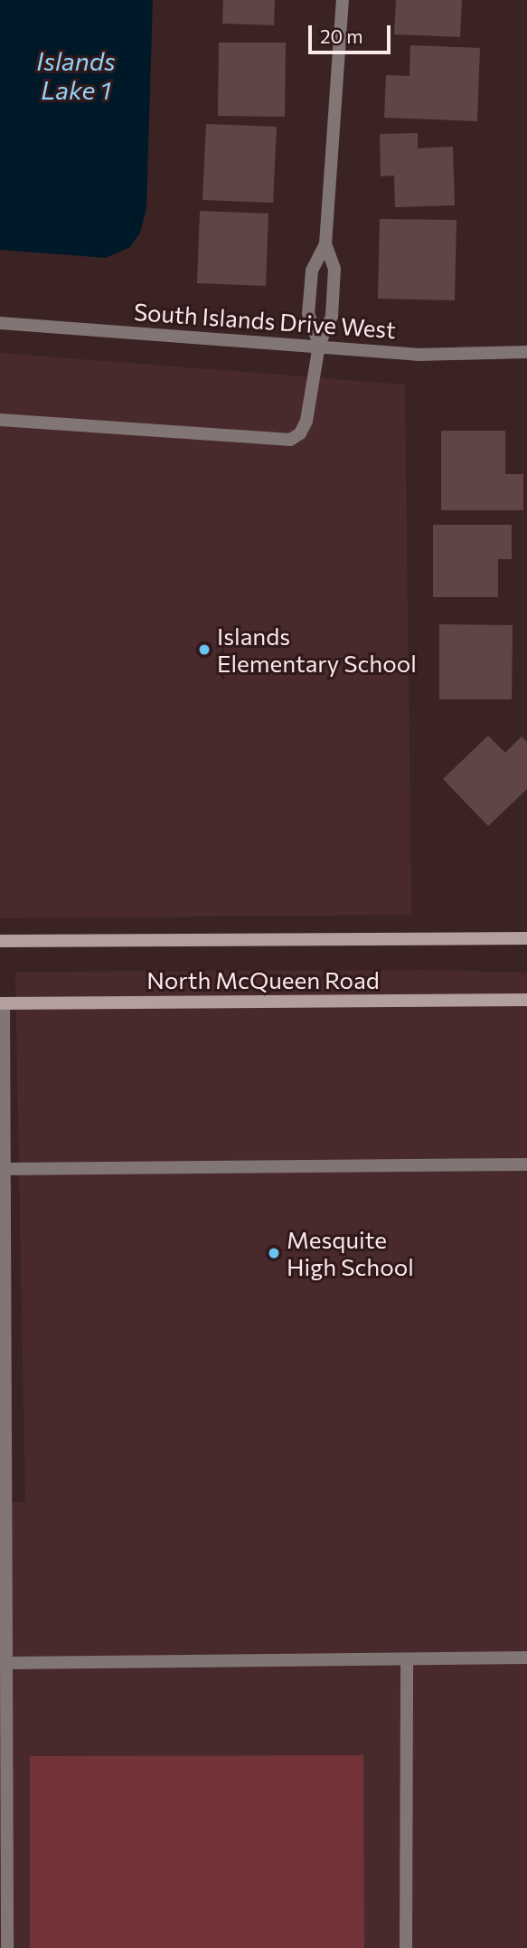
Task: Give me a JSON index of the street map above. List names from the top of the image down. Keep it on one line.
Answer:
{"streets":{"main road":["North McQueen Road"],"street":["South Islands Drive West"]},"water":["Islands Lake 1"],"places":["Islands Elementary School","Mesquite High School"],"scale_bar":"20 m"}
